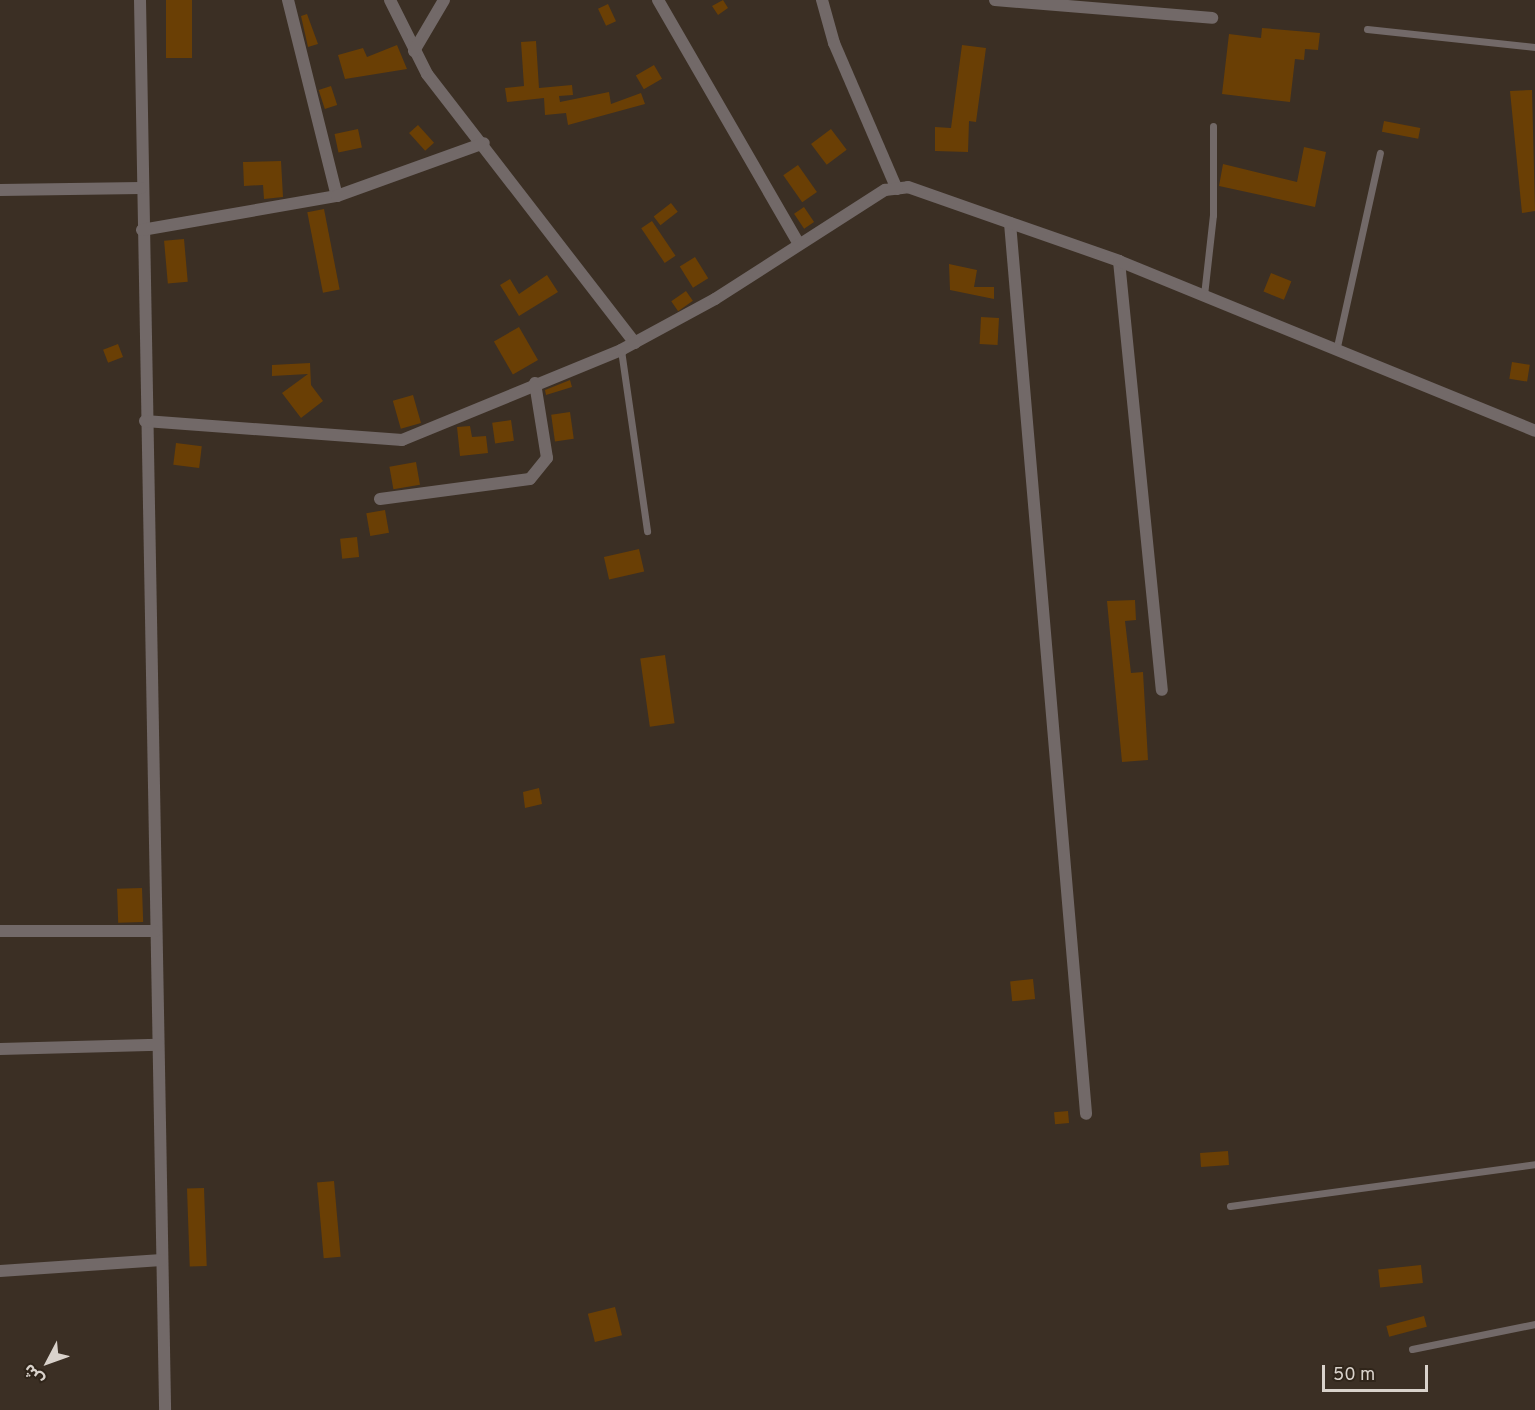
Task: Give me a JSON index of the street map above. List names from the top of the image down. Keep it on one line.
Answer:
{"scale_bar":"50 m","north":"bottom left"}
